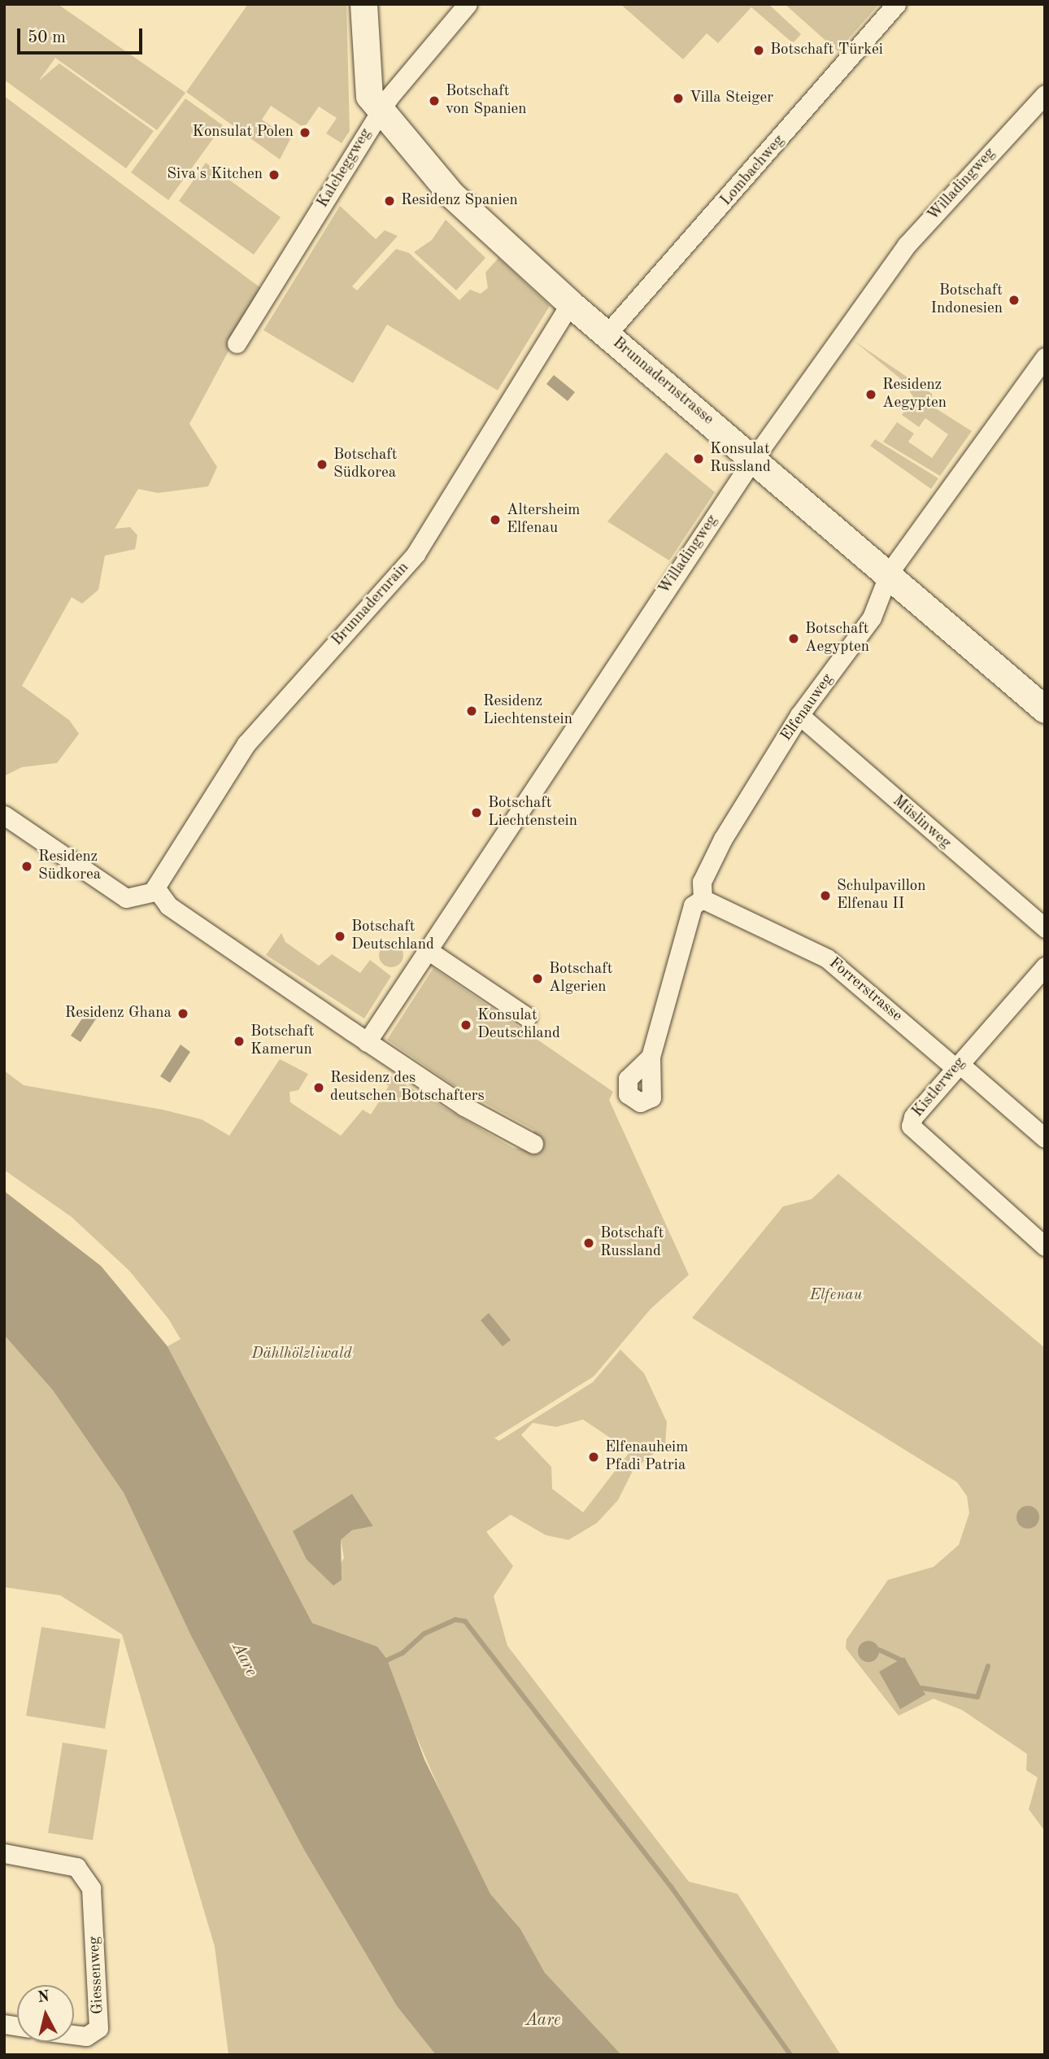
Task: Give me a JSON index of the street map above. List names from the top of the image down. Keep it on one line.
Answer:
{"streets":{"street":["Kalcheggweg","Lombachweg","Willadingweg","Brunnadernstrasse","Brunnadernrain","Elfenauweg","Müslinweg","Forrerstrasse","Kistlerweg","Giessenweg"]},"crossings":[["Kalcheggweg","Brunnadernstrasse"],["Lombachweg","Brunnadernstrasse"],["Willadingweg","Brunnadernstrasse"],["Brunnadernstrasse","Brunnadernrain"],["Brunnadernstrasse","Elfenauweg"],["Elfenauweg","Müslinweg"],["Elfenauweg","Forrerstrasse"],["Forrerstrasse","Kistlerweg"]],"water":["Aare"],"parks":["Elfenau","Dählhölzliwald"],"places":["Botschaft Türkei","Villa Steiger","Botschaft von Spanien","Konsulat Polen","Siva's Kitchen","Residenz Spanien","Botschaft Indonesien","Residenz Aegypten","Konsulat Russland","Botschaft Südkorea","Altersheim Elfenau","Botschaft Aegypten","Residenz Liechtenstein","Botschaft Liechtenstein","Residenz Südkorea","Schulpavillon Elfenau II","Botschaft Deutschland","Botschaft Algerien","Residenz Ghana","Konsulat Deutschland","Botschaft Kamerun","Residenz des deutschen Botschafters","Botschaft Russland","Elfenauheim Pfadi Patria"],"scale_bar":"50 m","north":"top"}
